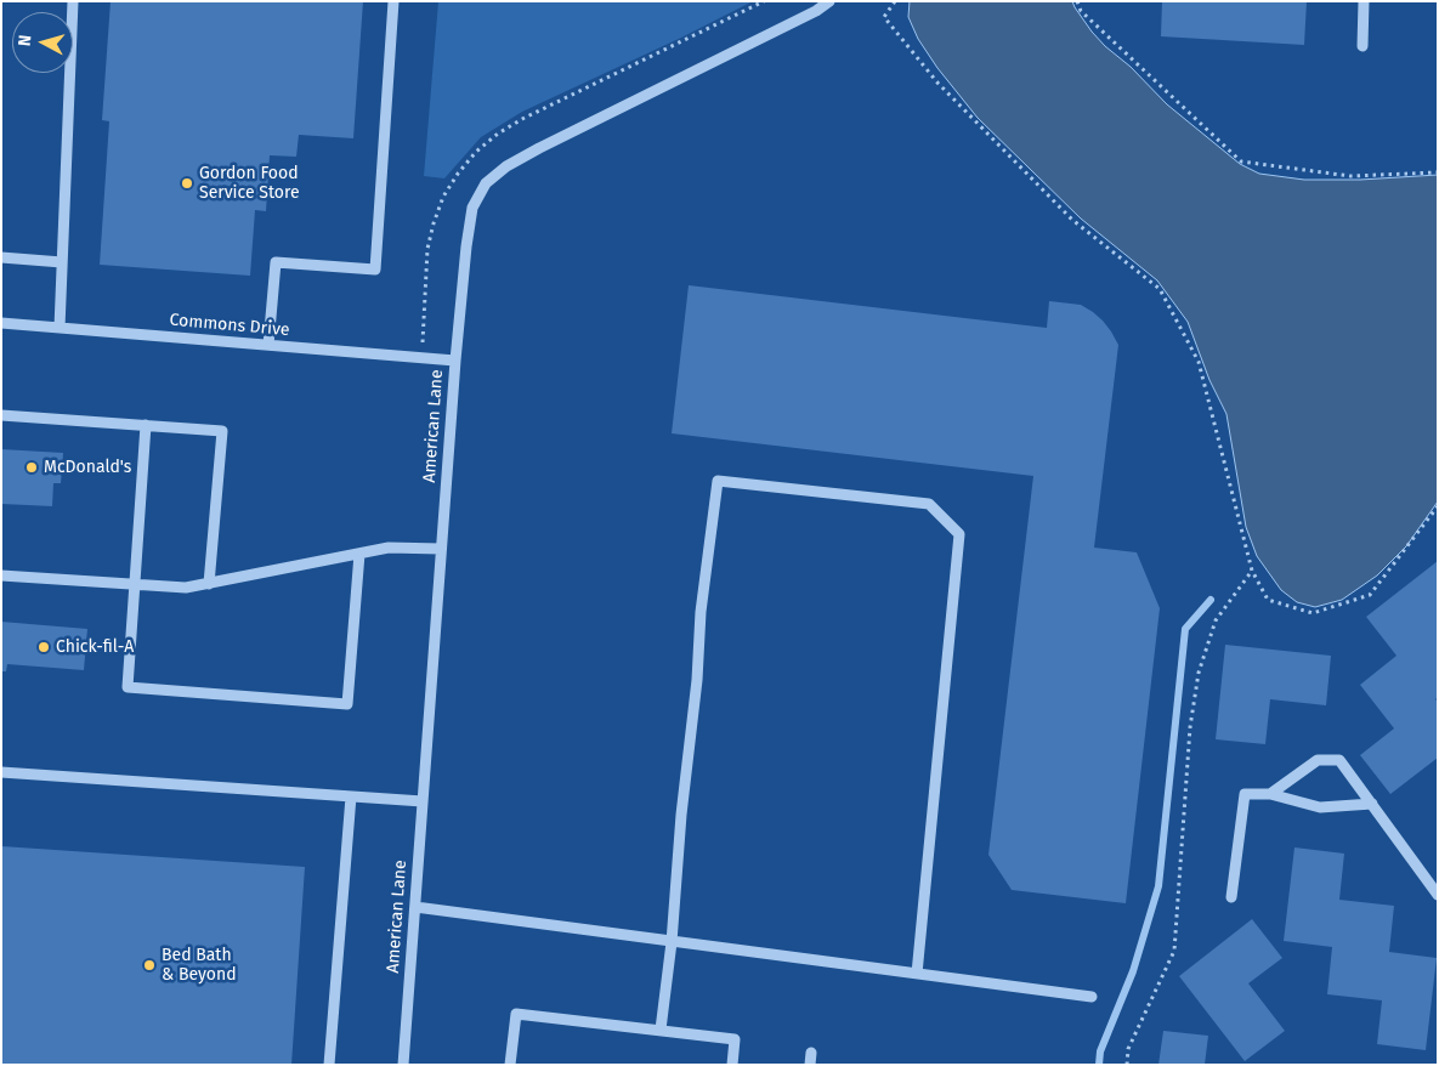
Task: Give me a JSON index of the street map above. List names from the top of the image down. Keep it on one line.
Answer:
{"streets":{"street":["Commons Drive","American Lane"]},"crossings":[["Commons Drive","American Lane"]],"places":["Gordon Food Service Store","McDonald's","Chick-fil-A","Bed Bath & Beyond"],"north":"left"}
